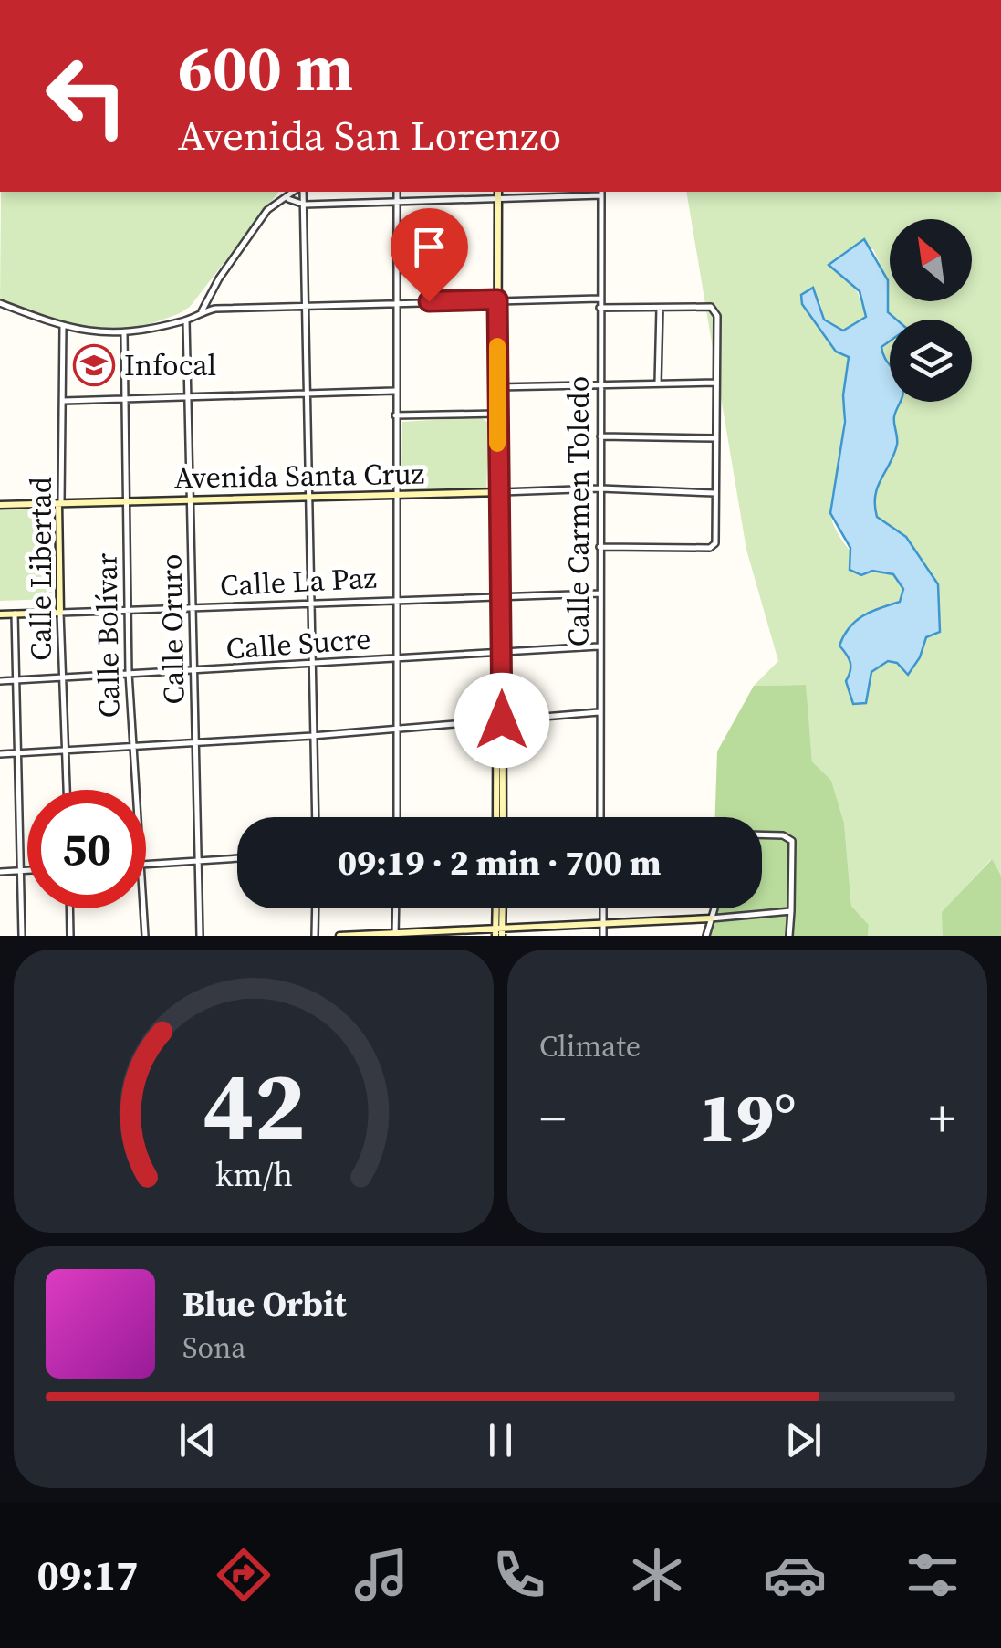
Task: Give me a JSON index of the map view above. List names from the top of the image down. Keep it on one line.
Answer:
{"streets":{"main road":["Avenida Santa Cruz","Calle Libertad","Calle La Paz"],"street":["Calle Carmen Toledo","Calle Oruro","Calle Bolívar","Calle Sucre"]},"crossings":[["Avenida Santa Cruz","Calle Carmen Toledo"],["Avenida Santa Cruz","Calle Libertad"],["Avenida Santa Cruz","Calle Oruro"],["Avenida Santa Cruz","Calle Bolívar"],["Calle Carmen Toledo","Calle La Paz"],["Calle Carmen Toledo","Calle Sucre"],["Calle Libertad","Calle La Paz"],["Calle Libertad","Calle Sucre"],["Calle La Paz","Calle Oruro"],["Calle La Paz","Calle Bolívar"],["Calle Oruro","Calle Sucre"],["Calle Bolívar","Calle Sucre"]],"places":{"school or university":["Infocal"]},"north":"top left","page":{"turn":["600 m","Avenida San Lorenzo"],"limit":"50","trip":"09:19 · 2 min · 700 m","tile":"Climate","heat":["−","19°","+"],"song":["Blue Orbit","Sona"],"tabs":"09:17","gauge":["42","km/h"]}}
